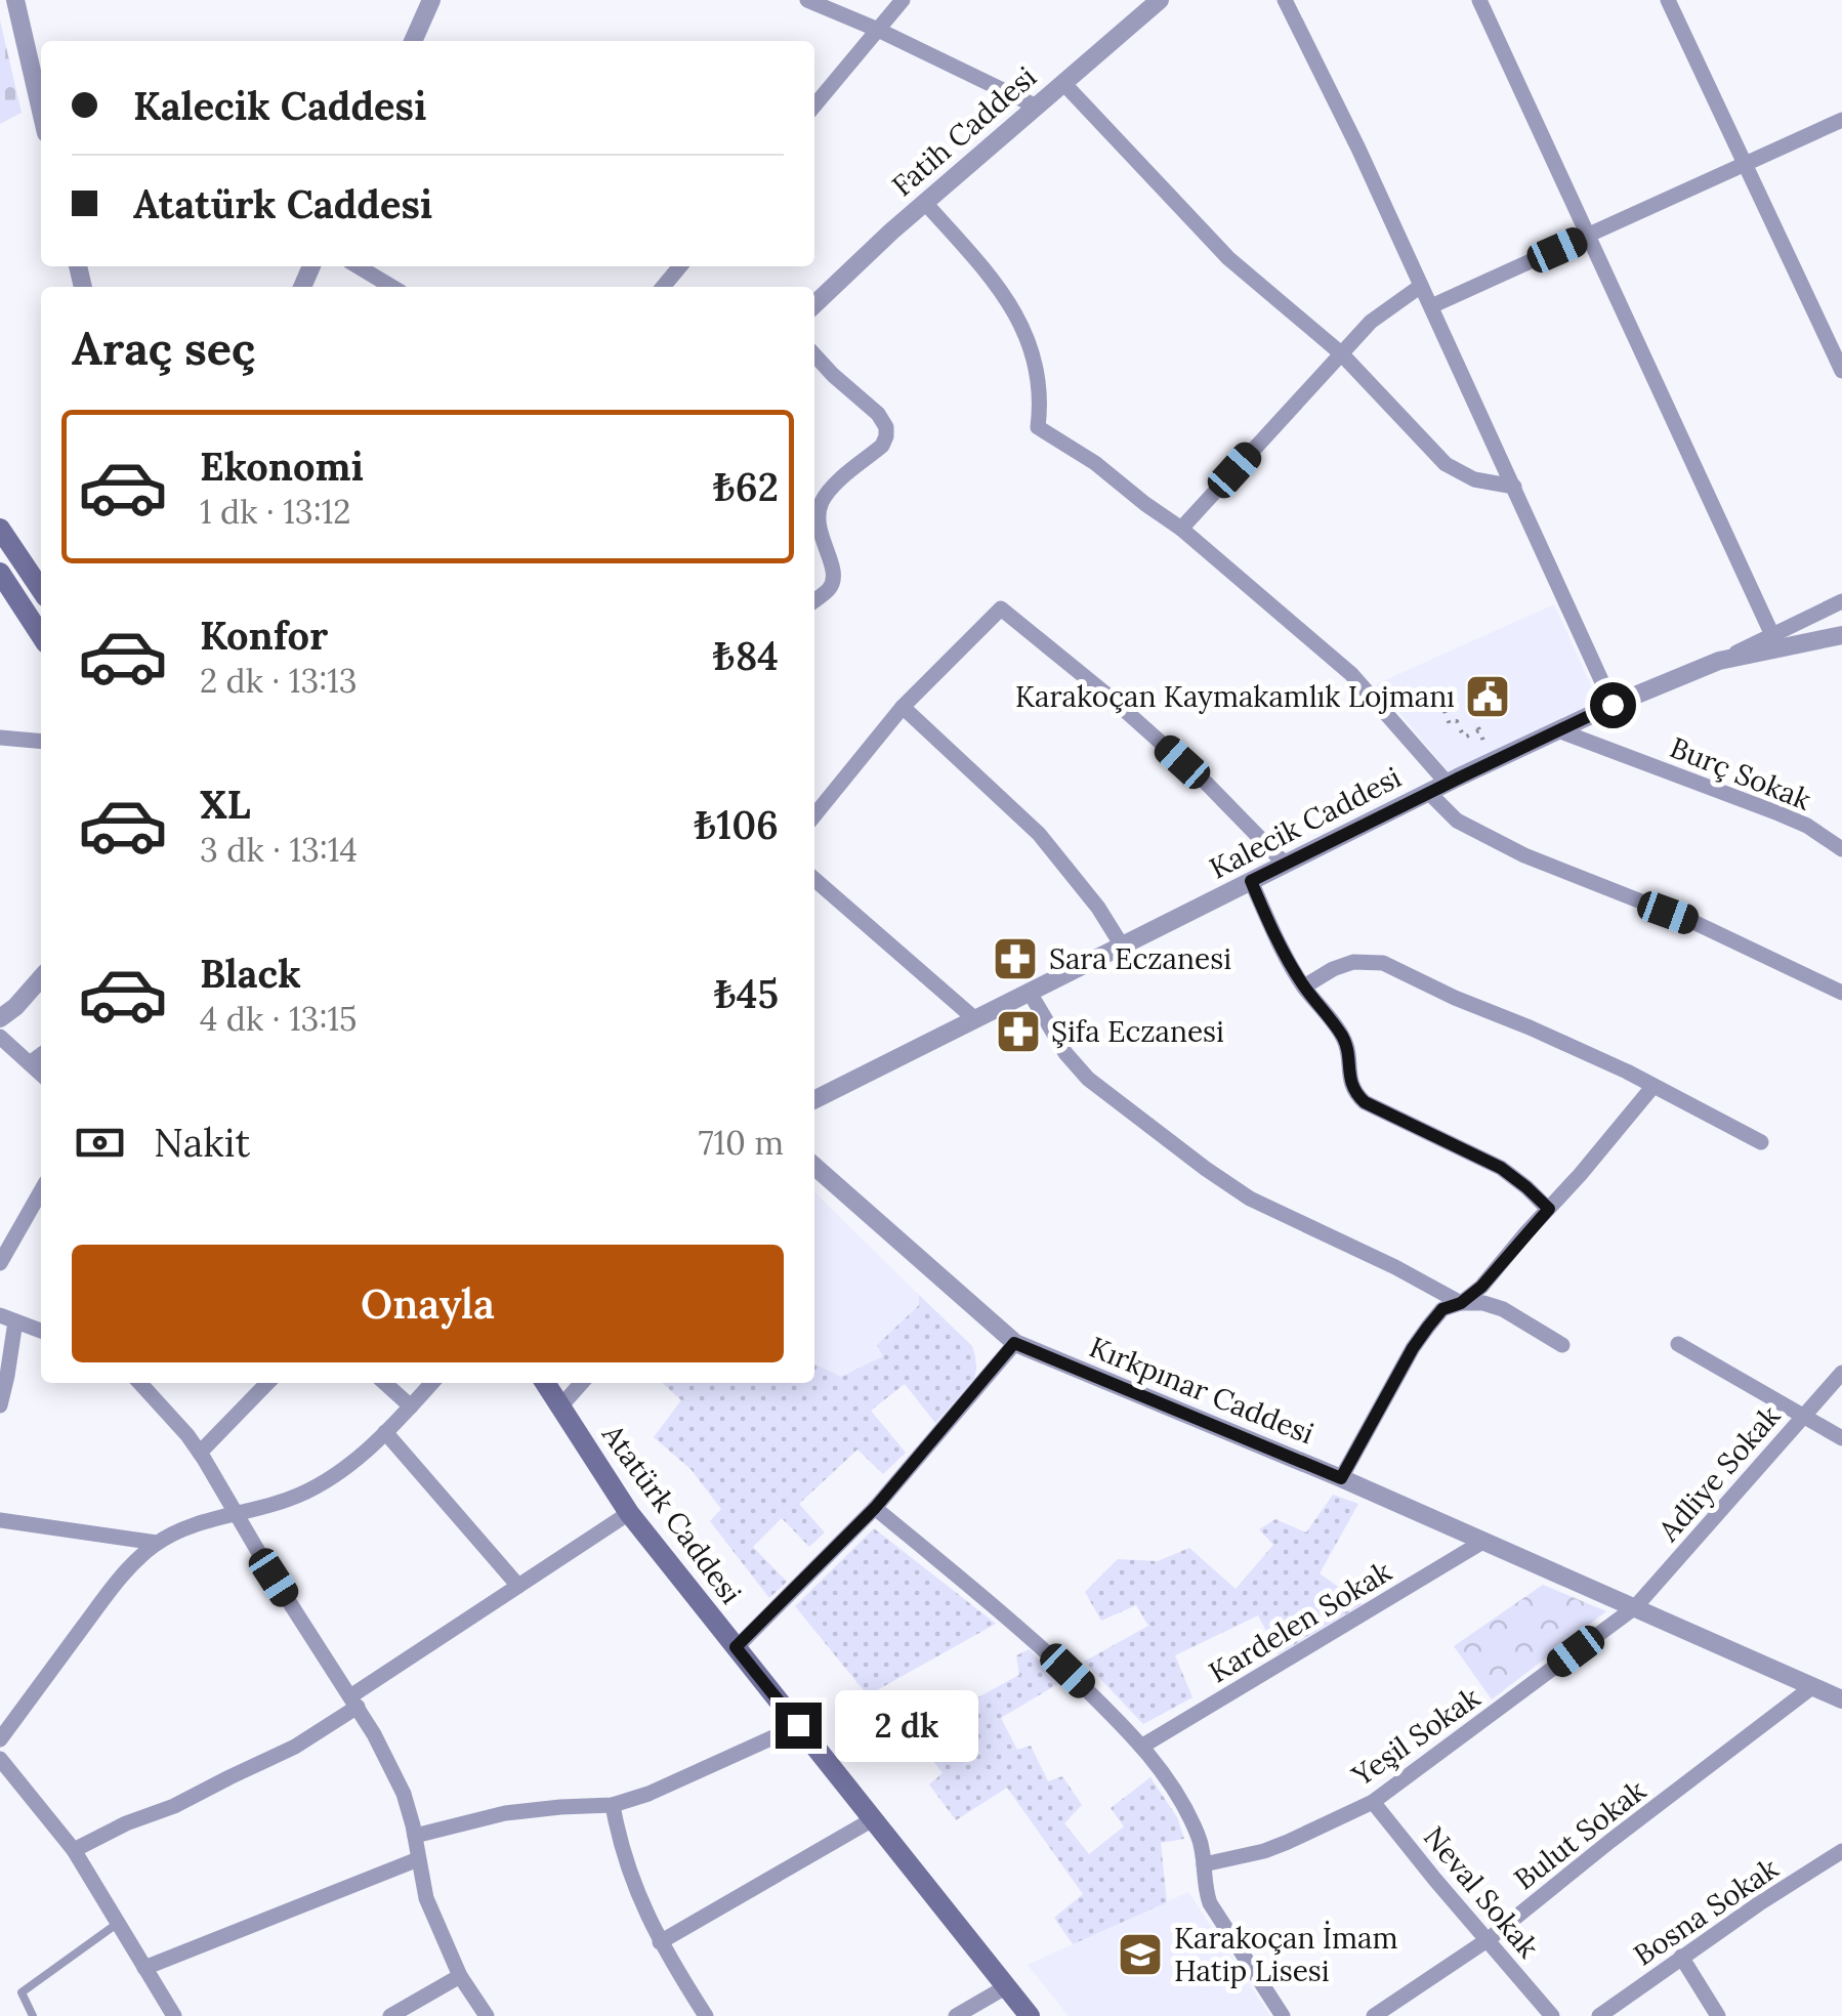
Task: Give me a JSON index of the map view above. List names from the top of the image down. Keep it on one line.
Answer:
{"streets":{"main road":["Atatürk Caddesi"],"street":["Fatih Caddesi","Burç Sokak","Kalecik Caddesi","Kırkpınar Caddesi","Adliye Sokak","Kardelen Sokak","Yeşil Sokak","Bulut Sokak","Neval Sokak","Bosna Sokak"]},"crossings":[["Burç Sokak","Kalecik Caddesi"],["Kırkpınar Caddesi","Adliye Sokak"],["Kırkpınar Caddesi","Kardelen Sokak"],["Kırkpınar Caddesi","Yeşil Sokak"],["Kırkpınar Caddesi","Bulut Sokak"],["Adliye Sokak","Yeşil Sokak"],["Yeşil Sokak","Neval Sokak"],["Bulut Sokak","Neval Sokak"]],"places":{"public building":["Karakoçan Kaymakamlık Lojmanı"],"pharmacy":["Sara Eczanesi","Şifa Eczanesi"],"school or university":["Karakoçan İmam Hatip Lisesi"]},"page":{"banner":["Kalecik Caddesi","Atatürk Caddesi"],"heading":"Araç seç","list":[{"name":"Ekonomi","note":"1 dk · 13:12","value":"₺62"},{"name":"Konfor","note":"2 dk · 13:13","value":"₺84"},{"name":"XL","note":"3 dk · 13:14","value":"₺106"},{"name":"Black","note":"4 dk · 13:15","value":"₺45"}],"pay":["Nakit","710 m"],"buttons":"Onayla","bubble":"2 dk"}}
